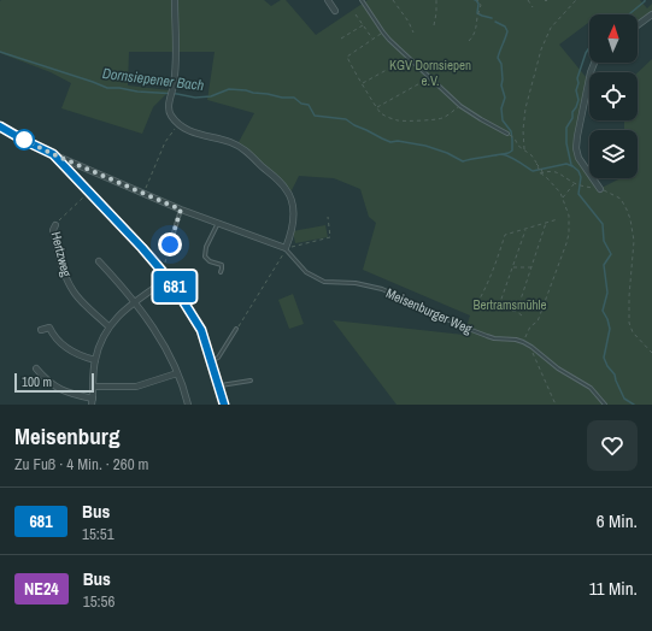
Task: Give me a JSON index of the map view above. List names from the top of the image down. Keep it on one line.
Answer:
{"streets":{"street":["Hertzweg","Meisenburger Weg"]},"water":["Dornsiepener Bach"],"parks":["KGV Dornsiepen e.V.","Bertramsmühle"],"lines":["bus line 681"],"scale_bar":"100 m","north":"top","page":{"on_map":"681","scale":"100 m","heading":["Meisenburg","Zu Fuß · 4 Min. · 260 m"],"list":[{"mark":"681","name":"Bus","note":"15:51","value":"6 Min."},{"mark":"NE24","name":"Bus","note":"15:56","value":"11 Min."}]}}
